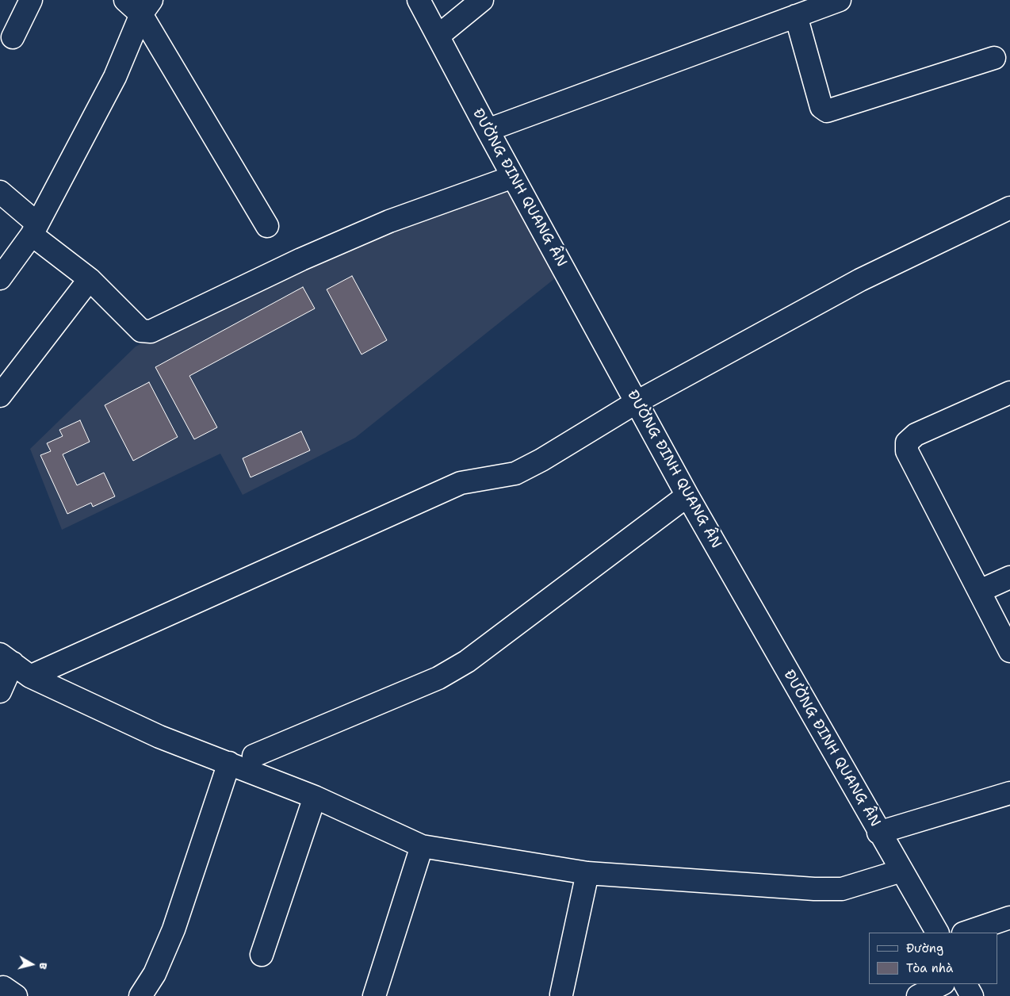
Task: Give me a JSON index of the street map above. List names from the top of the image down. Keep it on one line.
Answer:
{"streets":{"street":["ĐƯỜNG ĐINH QUANG ÂN"]},"legend":["Đường","Tòa nhà"],"north":"right"}
